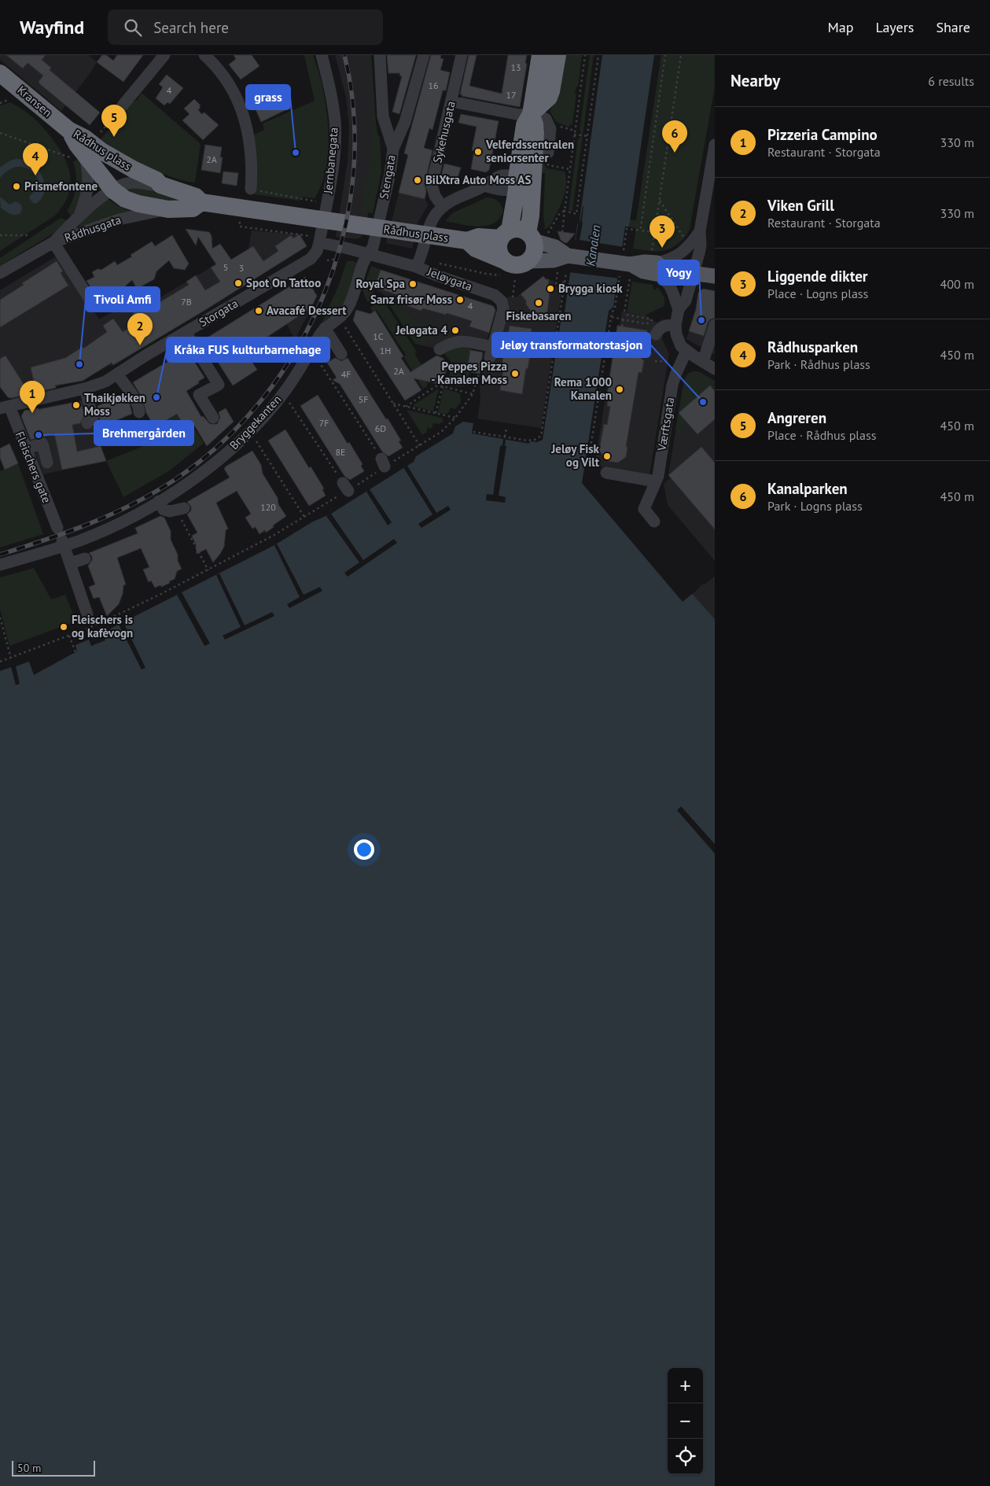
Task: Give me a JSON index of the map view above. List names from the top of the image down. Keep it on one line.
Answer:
{"streets":{"highway":["Kransen","Rådhus plass"],"street":["Sykehusgata","Jernbanegata","Stengata","Rådhusgata","Jeløygata","Storgata","Bryggekanten","Værftsgata","Fleischers gate"]},"crossings":[["Kransen","Rådhus plass"],["Rådhus plass","Rådhusgata"],["Jernbanegata","Jeløygata"],["Jernbanegata","Storgata"],["Stengata","Jeløygata"],["Stengata","Bryggekanten"],["Jeløygata","Storgata"],["Jeløygata","Bryggekanten"],["Storgata","Fleischers gate"]],"water":["Kanalen"],"places":["Velferdssentralen seniorsenter","grass","BilXtra Auto Moss AS","Prismefontene","Spot On Tattoo","Royal Spa","Brygga kiosk","Sanz frisør Moss","Fiskebasaren","Avacafé Dessert","Yogy","Jeløgata 4","Tivoli Amfi","Peppes Pizza - Kanalen Moss","Rema 1000 Kanalen","Kråka FUS kulturbarnehage","Jeløy transformatorstasjon","Thaikjøkken Moss","Brehmergården","Jeløy Fisk og Vilt","Fleischers is og kafèvogn"],"house_numbers":["13","16","4","17","2A","5","3","7B","4","1C","1H","2A","4F","5F","7F","6D","8E","120"],"scale_bar":"50 m","page":{"header":"Wayfind","search":"Search here","nav":["Map","Layers","Share"],"heading":["Nearby","6 results"],"pins":["5","6","4","3","2","1"],"list":[{"mark":"1","name":"Pizzeria Campino","note":"Restaurant · Storgata","value":"330 m"},{"mark":"2","name":"Viken Grill","note":"Restaurant · Storgata","value":"330 m"},{"mark":"3","name":"Liggende dikter","note":"Place · Logns plass","value":"400 m"},{"mark":"4","name":"Rådhusparken","note":"Park · Rådhus plass","value":"450 m"},{"mark":"5","name":"Angreren","note":"Place · Rådhus plass","value":"450 m"},{"mark":"6","name":"Kanalparken","note":"Park · Logns plass","value":"450 m"}],"map_buttons":["+","−"],"scale":"50 m"}}
